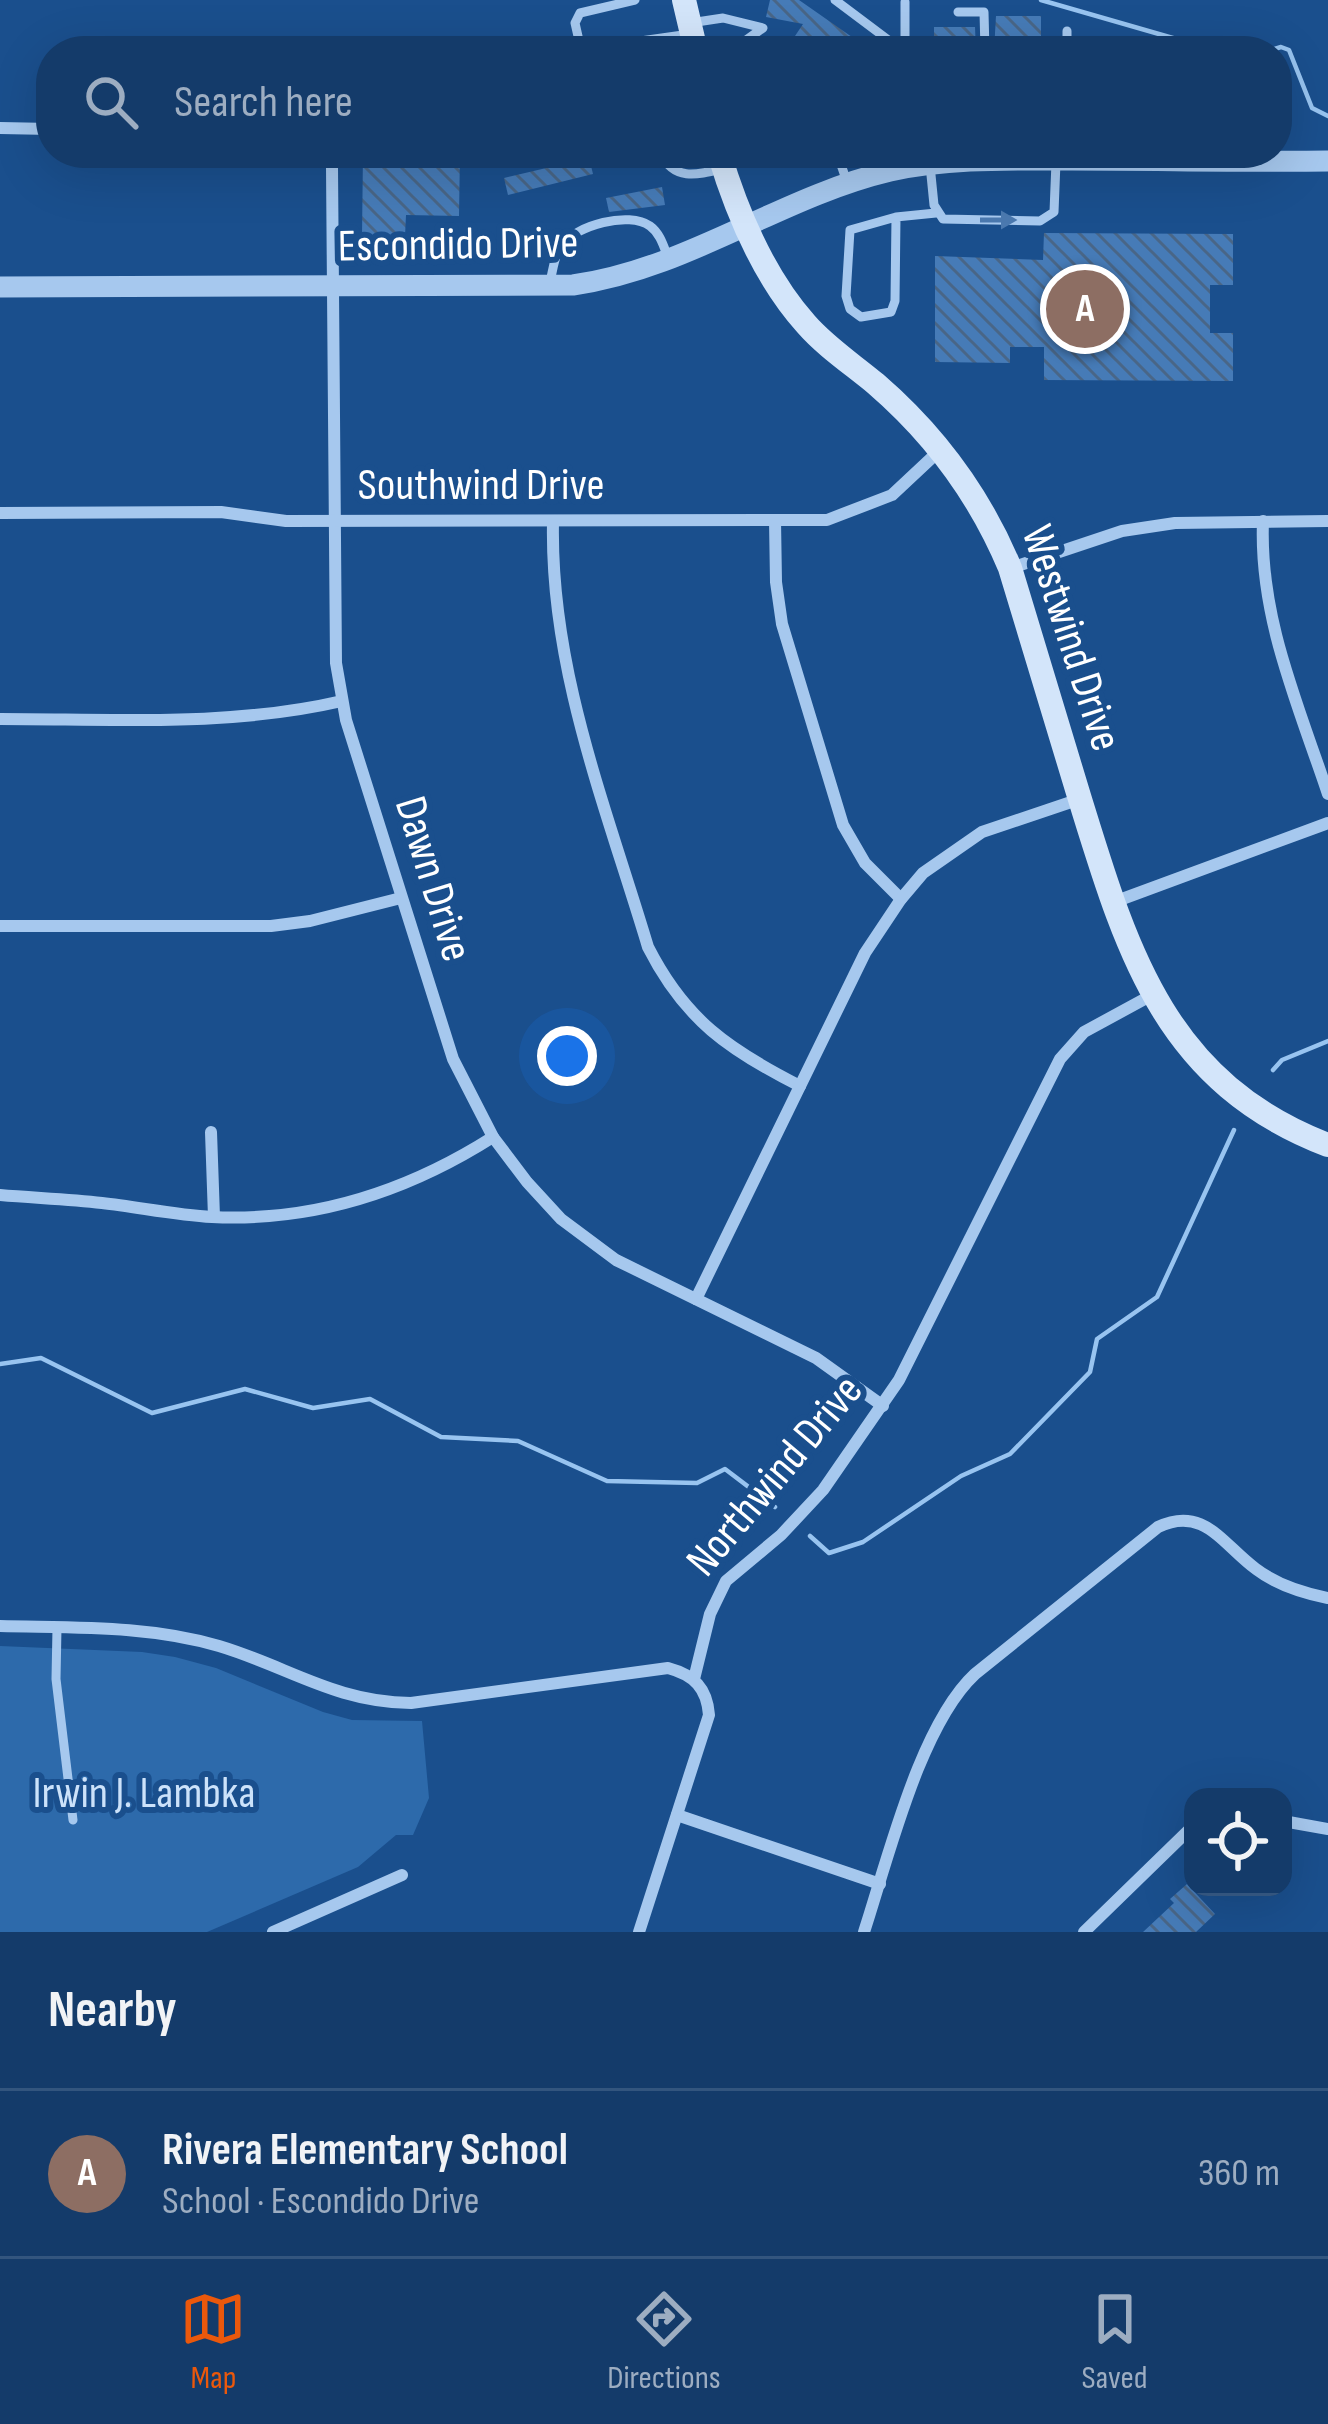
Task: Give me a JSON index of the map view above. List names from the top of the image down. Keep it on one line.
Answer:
{"streets":{"main road":["Westwind Drive"],"street":["Escondido Drive","Southwind Drive","Dawn Drive","Northwind Drive"]},"crossings":[["Escondido Drive","Westwind Drive"],["Escondido Drive","Dawn Drive"],["Southwind Drive","Westwind Drive"],["Southwind Drive","Dawn Drive"],["Westwind Drive","Northwind Drive"],["Dawn Drive","Northwind Drive"]],"parks":["Irwin J. Lambka"],"page":{"search":"Search here","pins":"A","heading":"Nearby","list":[{"mark":"A","name":"Rivera Elementary School","note":"School · Escondido Drive","value":"360 m"}],"nav":["Map","Directions","Saved"]}}
